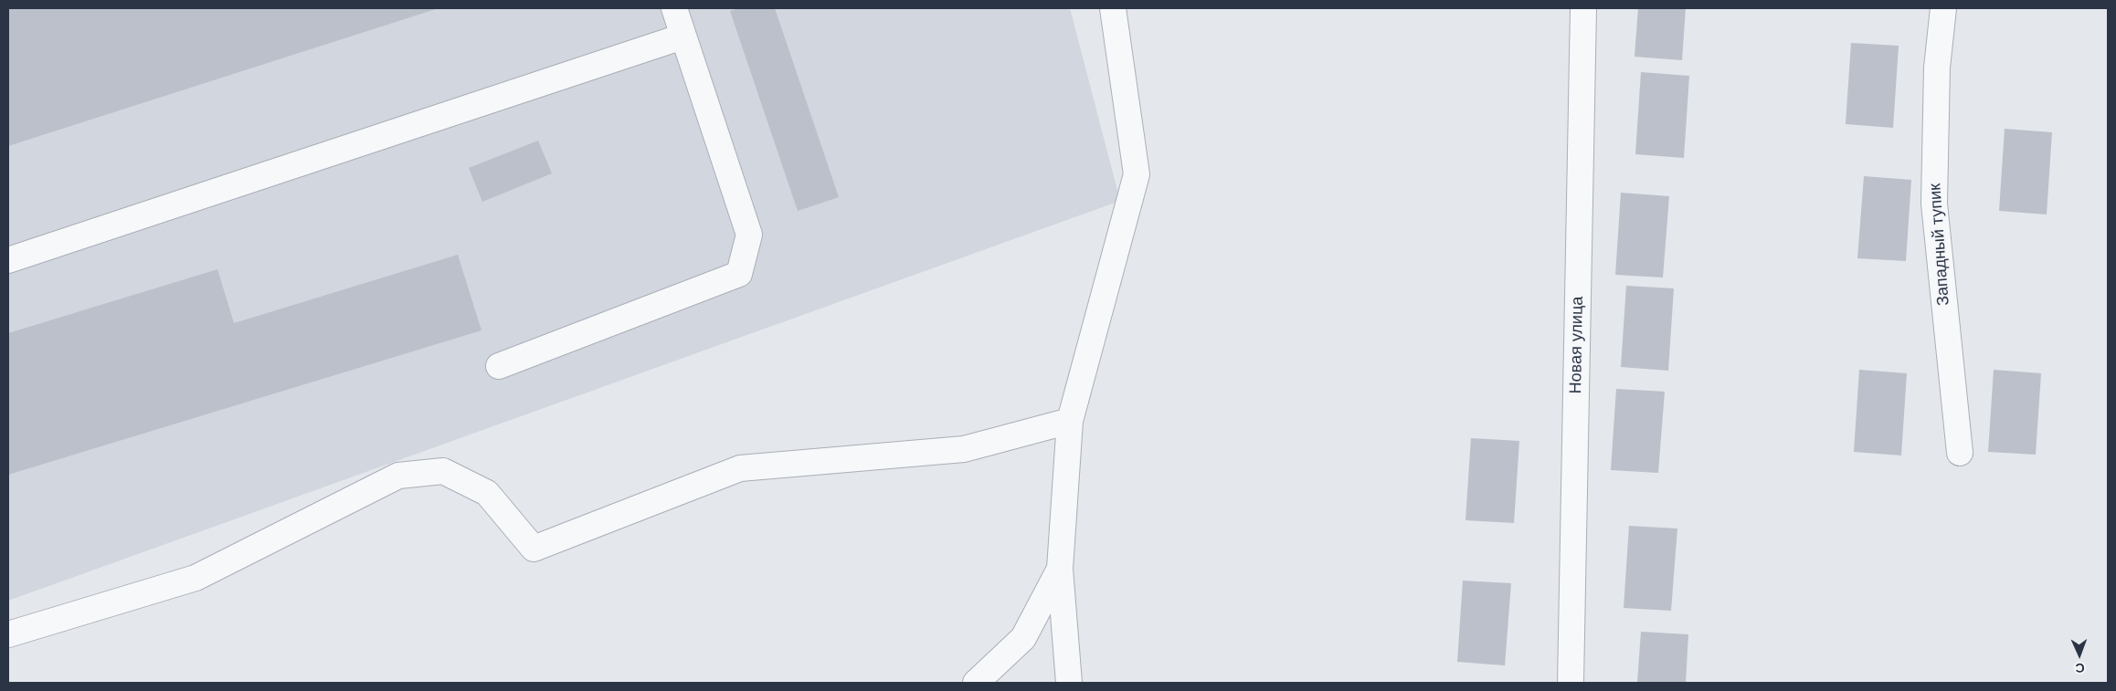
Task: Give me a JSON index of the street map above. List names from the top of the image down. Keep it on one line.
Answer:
{"streets":{"street":["Западный тупик","Новая улица"]},"north":"bottom"}
